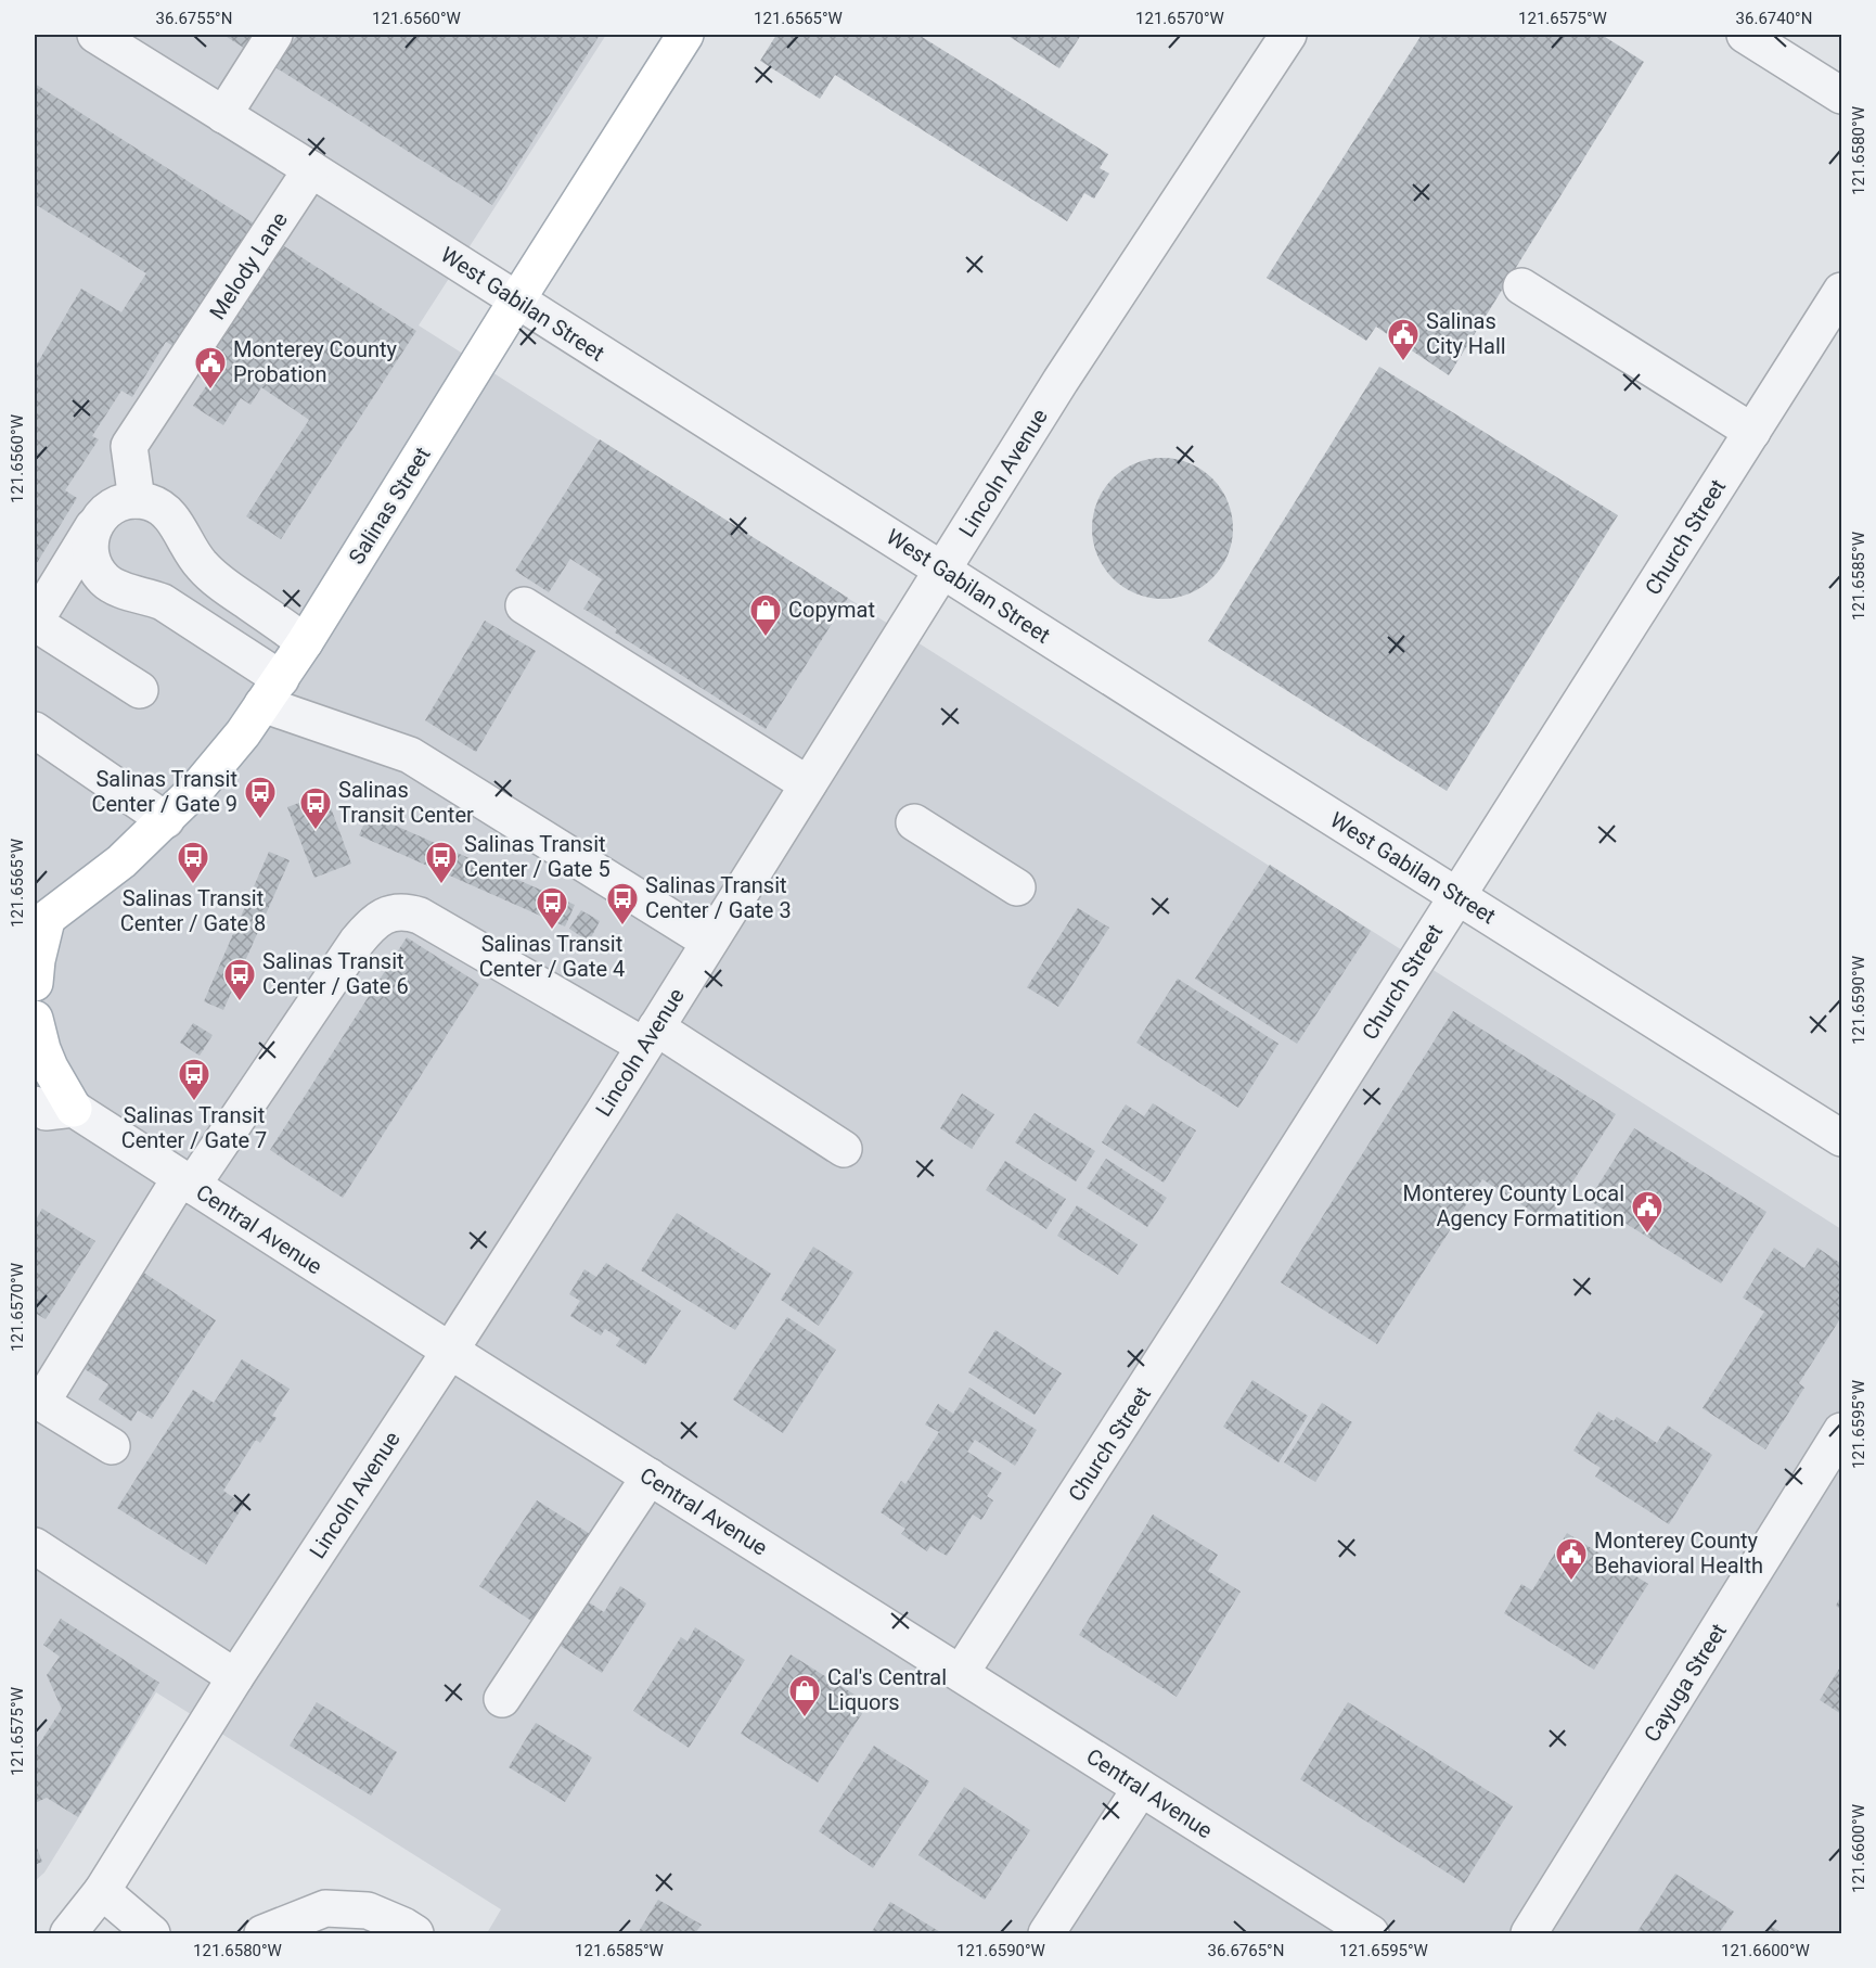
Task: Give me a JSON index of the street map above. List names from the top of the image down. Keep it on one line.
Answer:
{"streets":{"main road":["Salinas Street"],"street":["Melody Lane","West Gabilan Street","Lincoln Avenue","Church Street","Central Avenue","Cayuga Street"]},"crossings":[["Melody Lane","West Gabilan Street"],["West Gabilan Street","Lincoln Avenue"],["West Gabilan Street","Salinas Street"],["West Gabilan Street","Church Street"],["Lincoln Avenue","Central Avenue"],["Church Street","Central Avenue"]],"places":{"public building":["Salinas City Hall","Monterey County Probation","Monterey County Local Agency Formatition","Monterey County Behavioral Health"],"shop":["Copymat","Cal's Central Liquors"],"bus stop":["Salinas Transit Center / Gate 9","Salinas Transit Center","Salinas Transit Center / Gate 8","Salinas Transit Center / Gate 5","Salinas Transit Center / Gate 3","Salinas Transit Center / Gate 4","Salinas Transit Center / Gate 6","Salinas Transit Center / Gate 7"]},"coordinates":["36.6755°N","121.6560°W","121.6565°W","121.6570°W","121.6575°W","36.6740°N","121.6580°W","121.6585°W","121.6590°W","121.6595°W","121.6600°W","36.6765°N"]}
